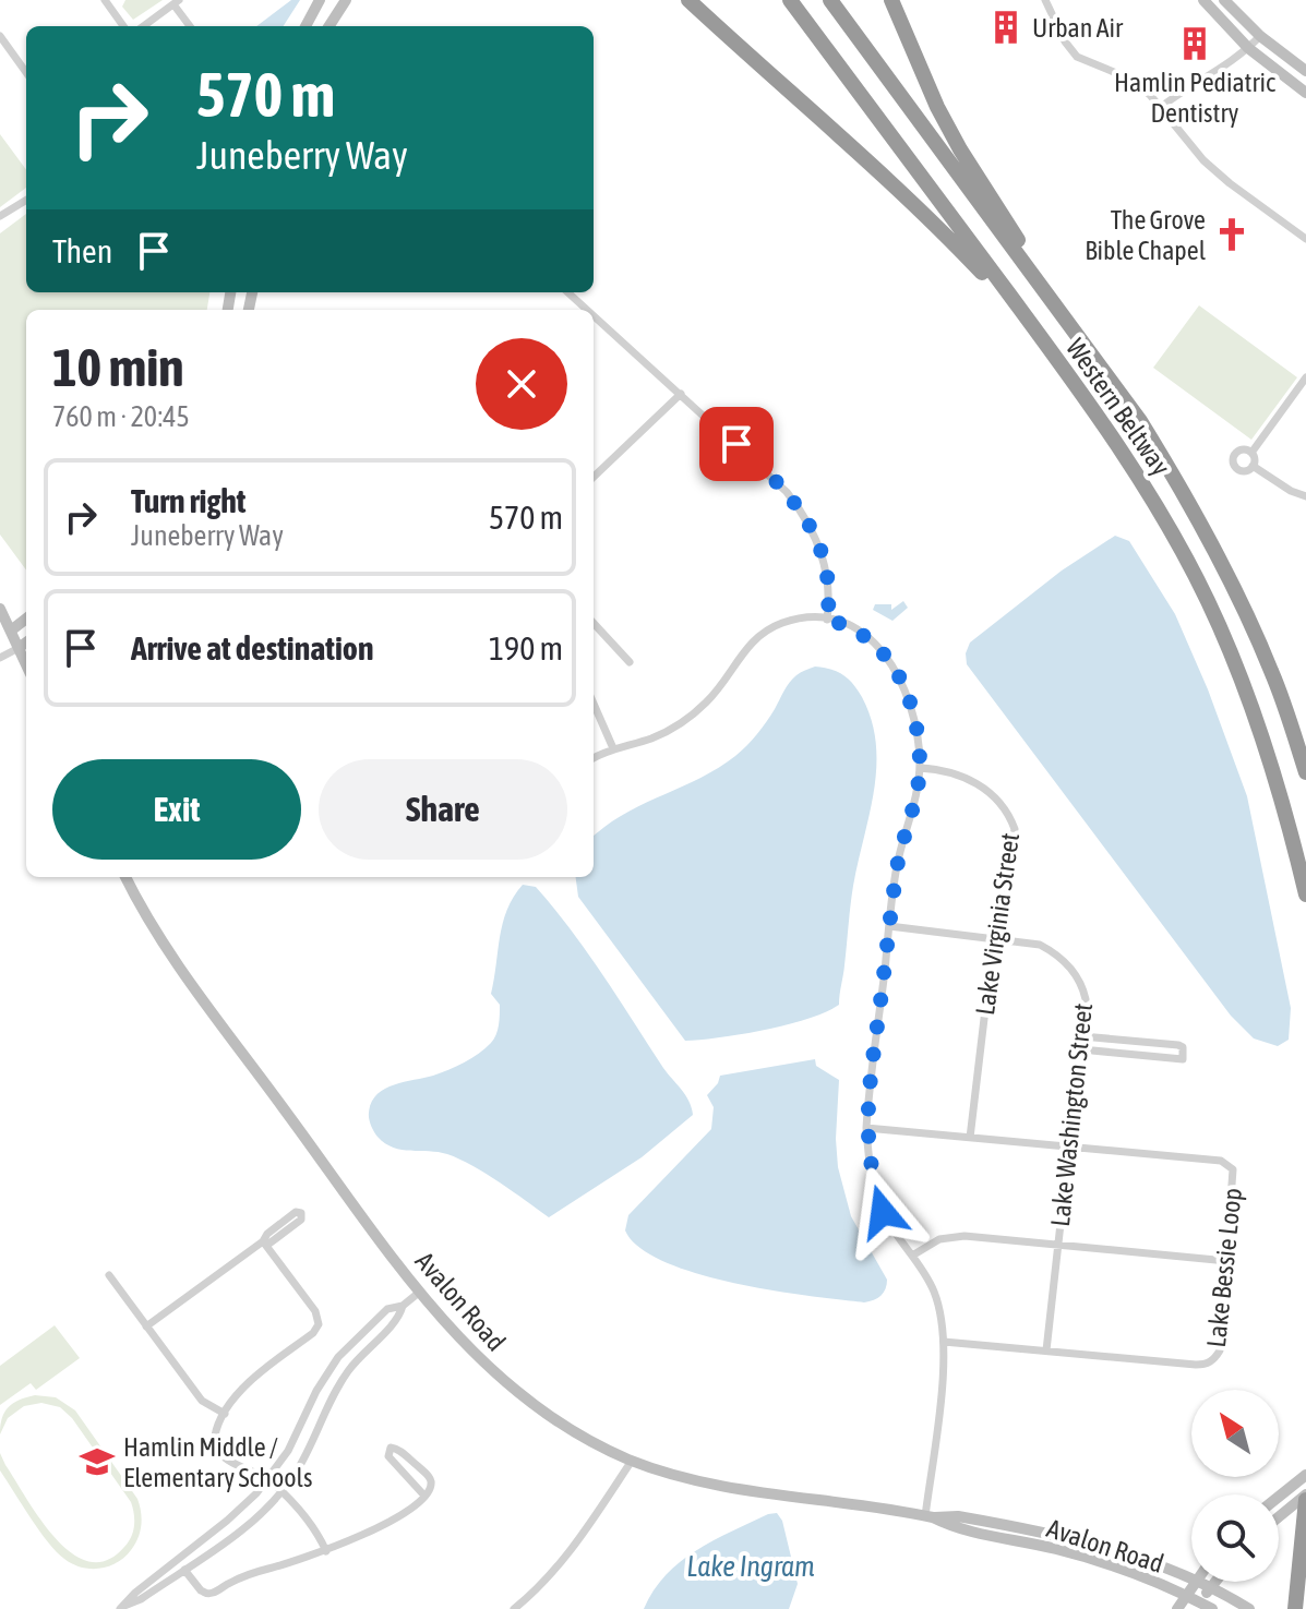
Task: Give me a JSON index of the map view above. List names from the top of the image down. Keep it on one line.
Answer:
{"streets":{"highway":["Western Beltway"],"main road":["Avalon Road"],"street":["Lake Virginia Street","Lake Washington Street","Lake Bessie Loop"]},"crossings":[["Lake Virginia Street","Lake Washington Street"],["Lake Virginia Street","Lake Bessie Loop"],["Lake Washington Street","Lake Bessie Loop"]],"water":["Lake Ingram"],"places":{"building":["Urban Air","Hamlin Pediatric Dentistry"],"church":["The Grove Bible Chapel"],"school or university":["Hamlin Middle / Elementary Schools"]},"north":"top left","page":{"turn":["570 m","Juneberry Way"],"then":"Then","heading":["10 min","760 m · 20:45"],"list":[{"name":"Turn right","note":"Juneberry Way","value":"570 m"},{"name":"Arrive at destination","value":"190 m"}],"buttons":["Exit","Share"]}}
